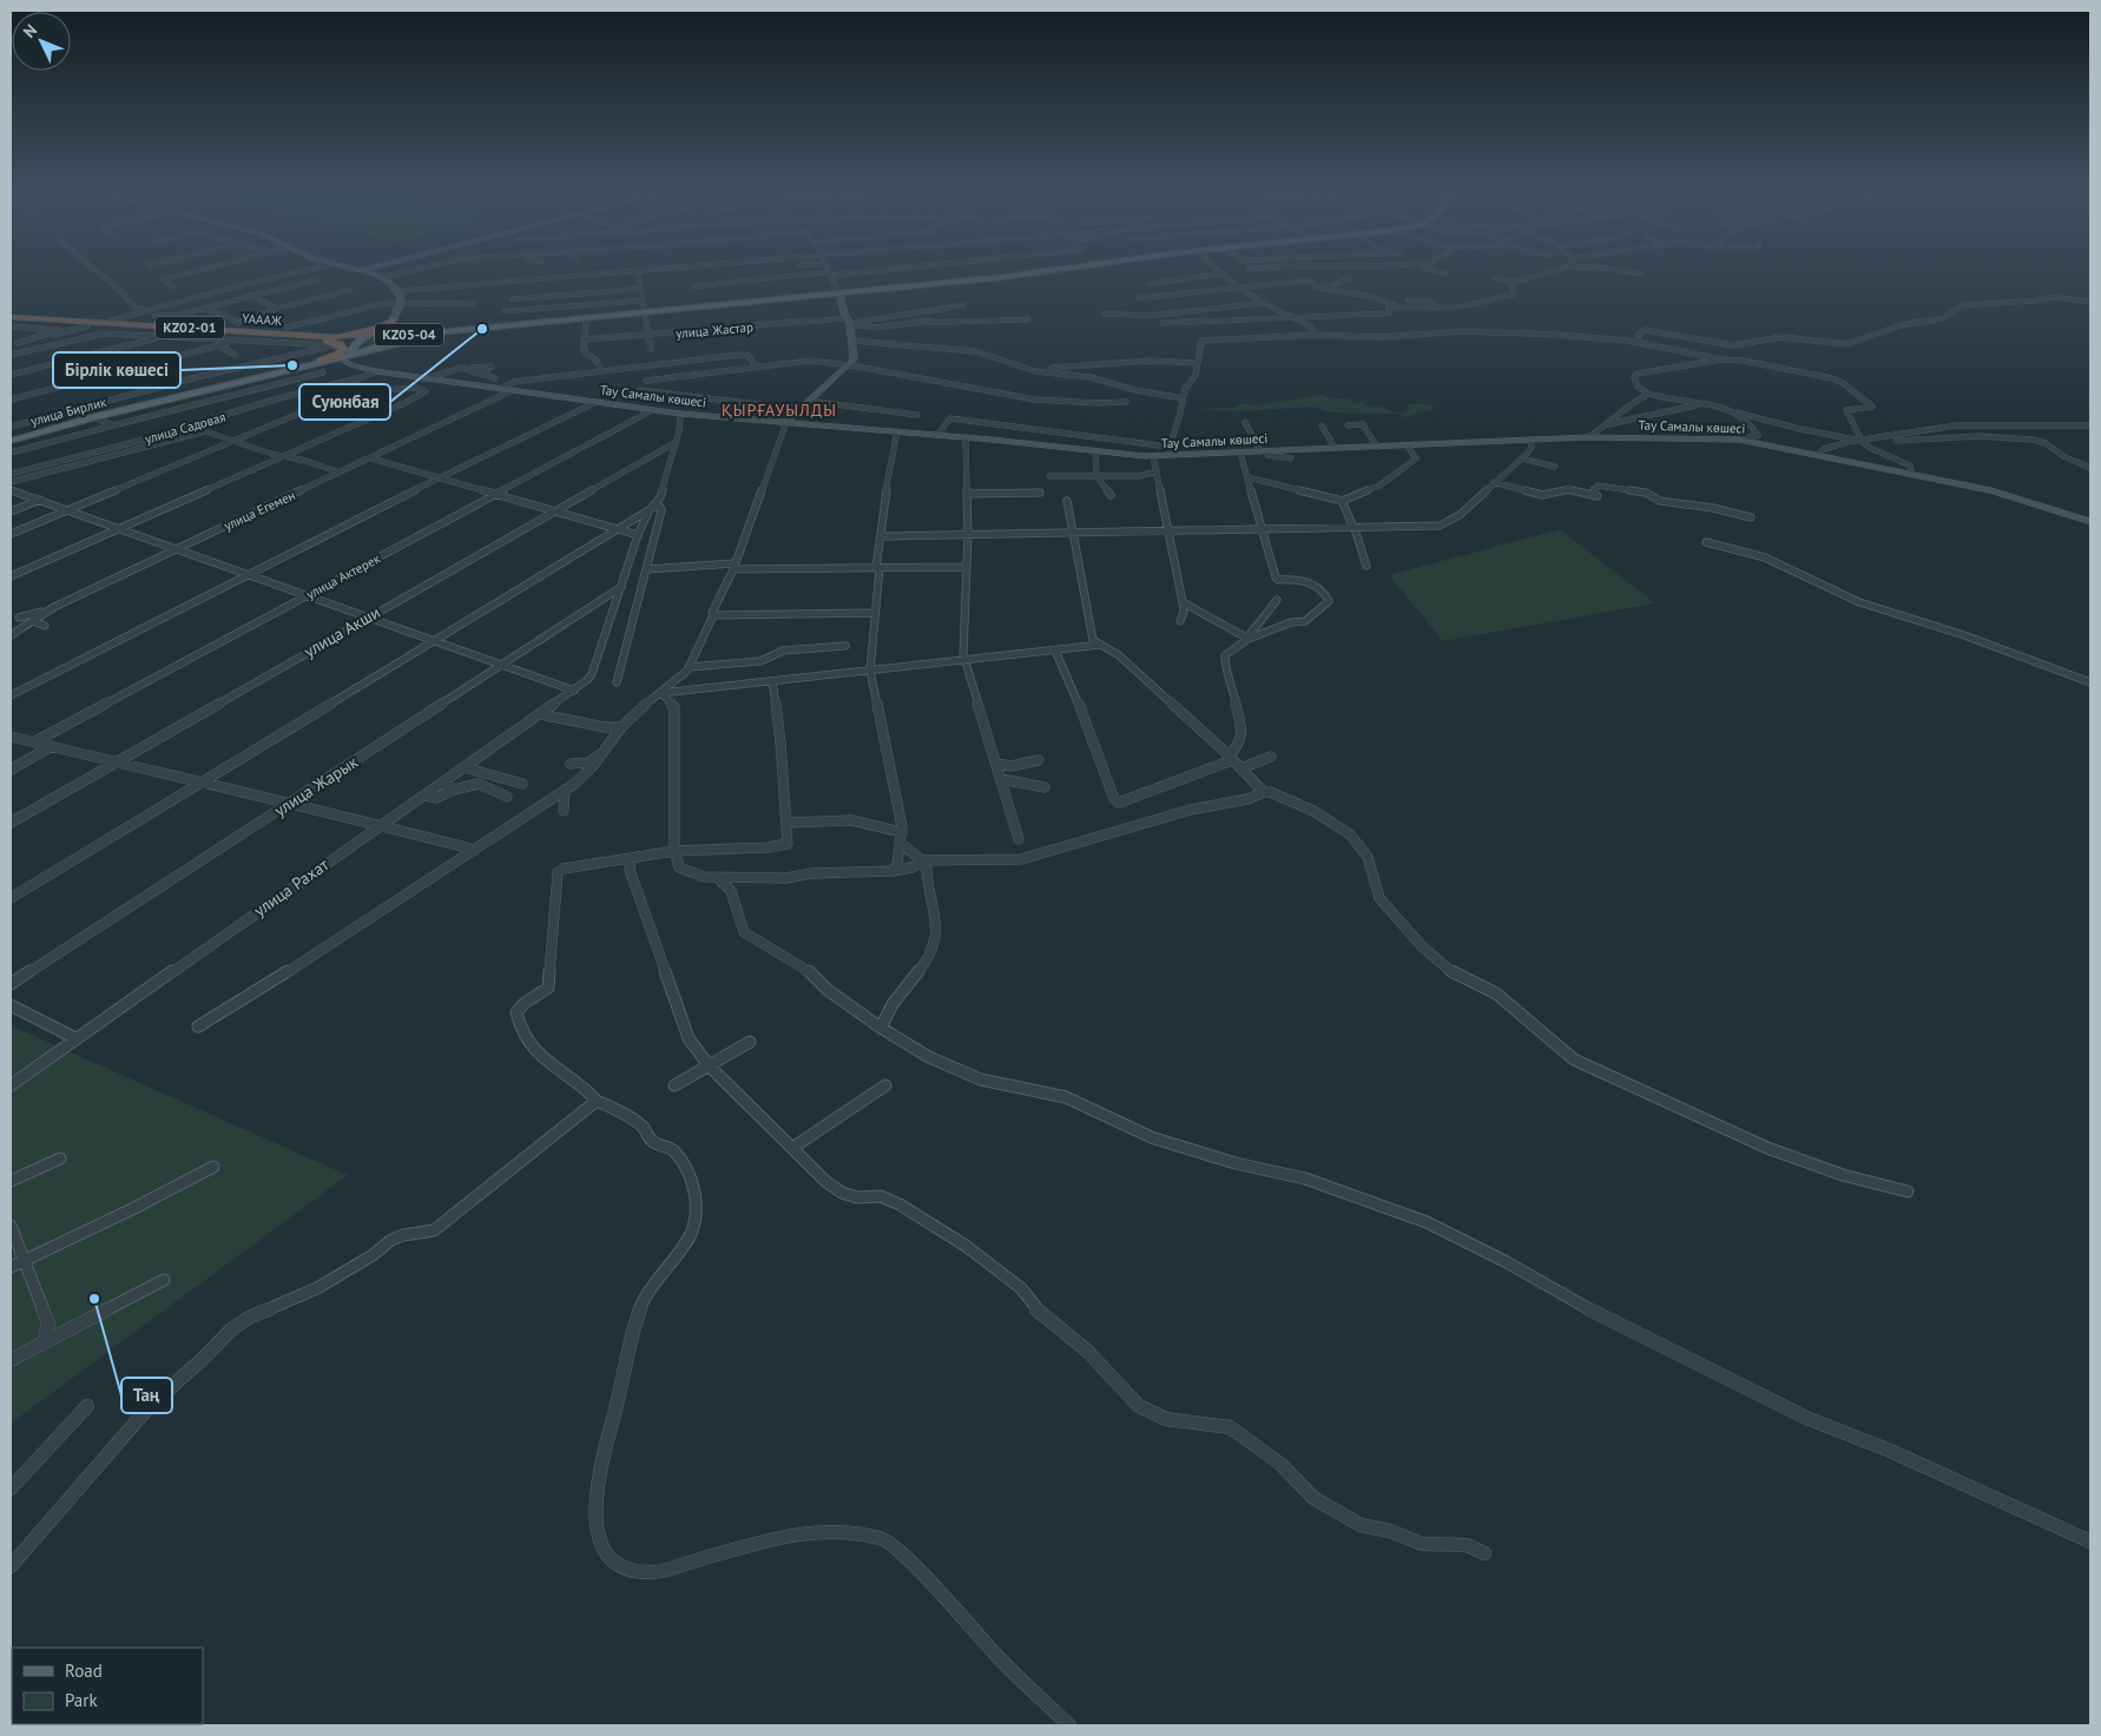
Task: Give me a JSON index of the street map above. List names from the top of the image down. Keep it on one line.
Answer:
{"streets":{"highway":["ҮАААЖ","KZ02-01"],"main road":["KZ05-04"],"street":["улица Жастар","Тау Самалы көшесі","улица Бирлик","улица Садовая","улица Егемен","улица Актерек","улица Акши","улица Жарык","улица Рахат"]},"crossings":[["ҮАААЖ","KZ05-04"],["KZ05-04","Тау Самалы көшесі"],["Тау Самалы көшесі","улица Садовая"],["Тау Самалы көшесі","улица Егемен"],["Тау Самалы көшесі","улица Актерек"],["Тау Самалы көшесі","улица Рахат"],["улица Акши","улица Рахат"],["улица Жарык","улица Рахат"]],"districts":["ҚЫРҒАУЫЛДЫ"],"places":["Суюнбая","Бірлік көшесі","Таң"],"legend":["Road","Park"],"north":"top left"}
